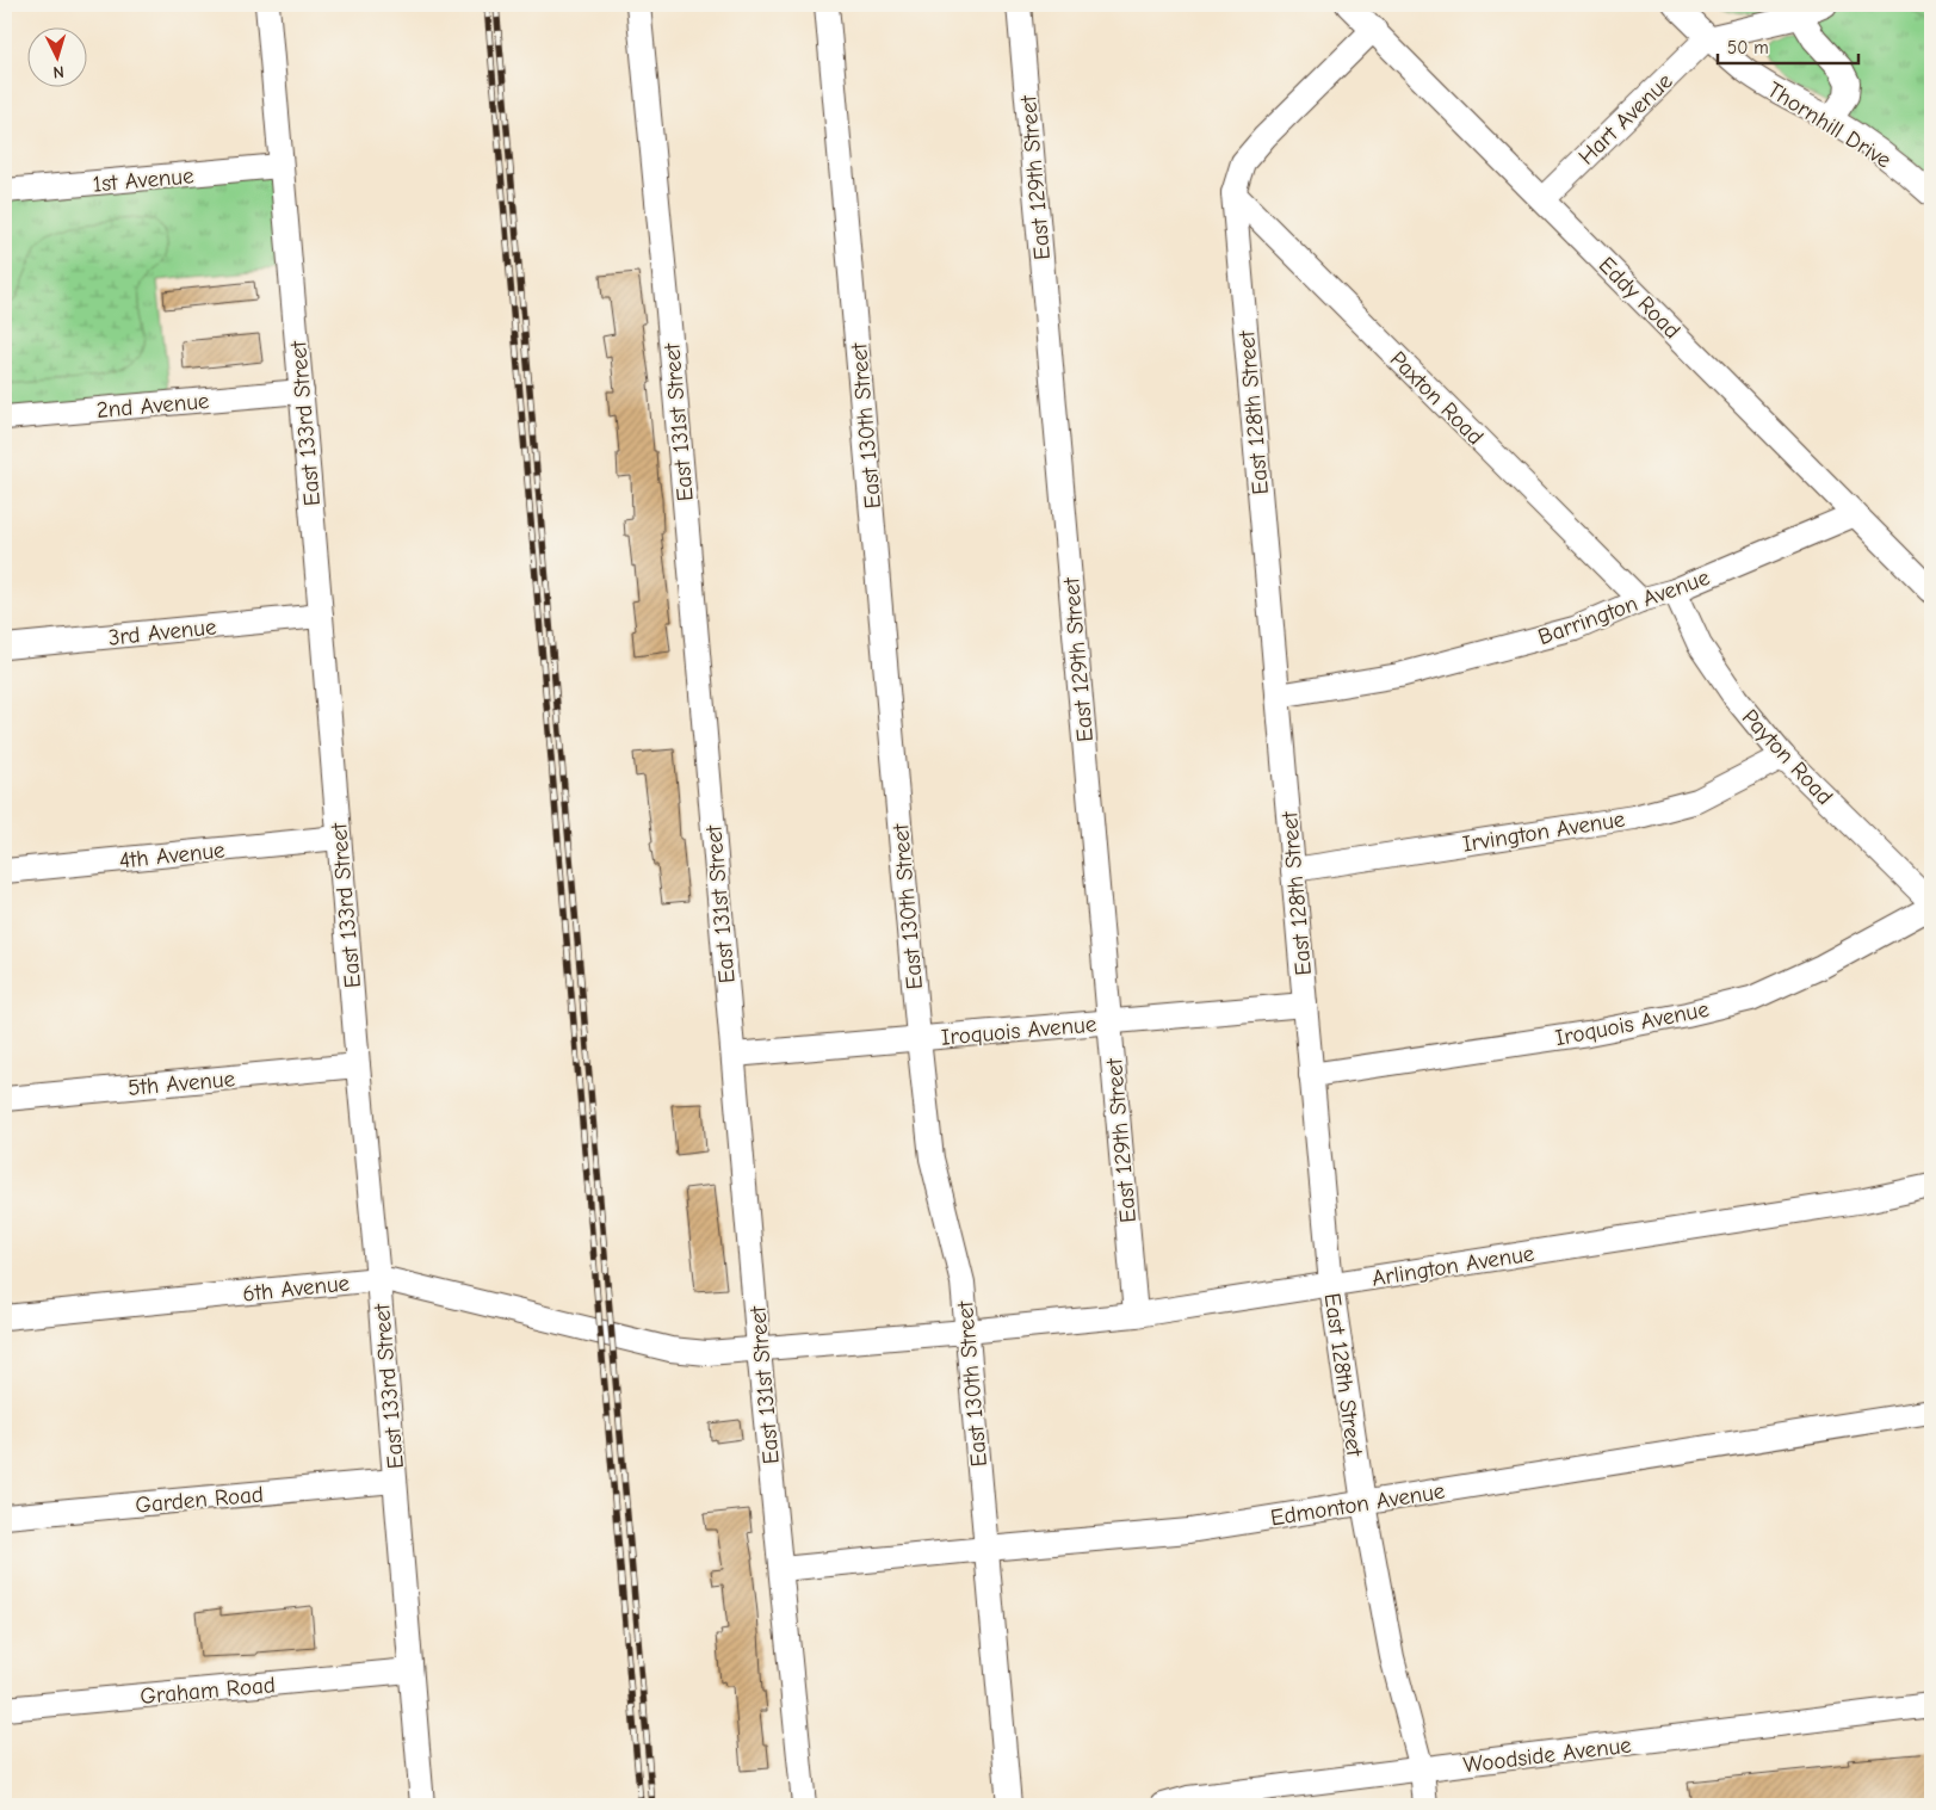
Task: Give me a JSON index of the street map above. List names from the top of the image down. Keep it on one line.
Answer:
{"streets":{"street":["Hart Avenue","Thornhill Drive","East 129th Street","1st Avenue","Eddy Road","Paxton Road","2nd Avenue","East 128th Street","East 131st Street","East 133rd Street","East 130th Street","Barrington Avenue","3rd Avenue","Payton Road","Irvington Avenue","4th Avenue","Iroquois Avenue","5th Avenue","Arlington Avenue","6th Avenue","Garden Road","Edmonton Avenue","Graham Road","Woodside Avenue"]},"crossings":[["Hart Avenue","Thornhill Drive"],["Hart Avenue","Eddy Road"],["East 129th Street","Iroquois Avenue"],["East 129th Street","Arlington Avenue"],["1st Avenue","East 133rd Street"],["Eddy Road","East 128th Street"],["Eddy Road","Barrington Avenue"],["Paxton Road","East 128th Street"],["Paxton Road","Barrington Avenue"],["2nd Avenue","East 133rd Street"],["East 128th Street","Barrington Avenue"],["East 128th Street","Irvington Avenue"],["East 128th Street","Iroquois Avenue"],["East 128th Street","Arlington Avenue"],["East 128th Street","Edmonton Avenue"],["East 128th Street","Woodside Avenue"],["East 131st Street","Iroquois Avenue"],["East 131st Street","Arlington Avenue"],["East 131st Street","6th Avenue"],["East 131st Street","Edmonton Avenue"],["East 133rd Street","3rd Avenue"],["East 133rd Street","4th Avenue"],["East 133rd Street","5th Avenue"],["East 133rd Street","6th Avenue"],["East 133rd Street","Garden Road"],["East 133rd Street","Graham Road"],["East 130th Street","Iroquois Avenue"],["East 130th Street","Arlington Avenue"],["East 130th Street","Edmonton Avenue"],["Barrington Avenue","Payton Road"],["Payton Road","Irvington Avenue"],["Arlington Avenue","6th Avenue"]],"scale_bar":"50 m","north":"bottom"}
